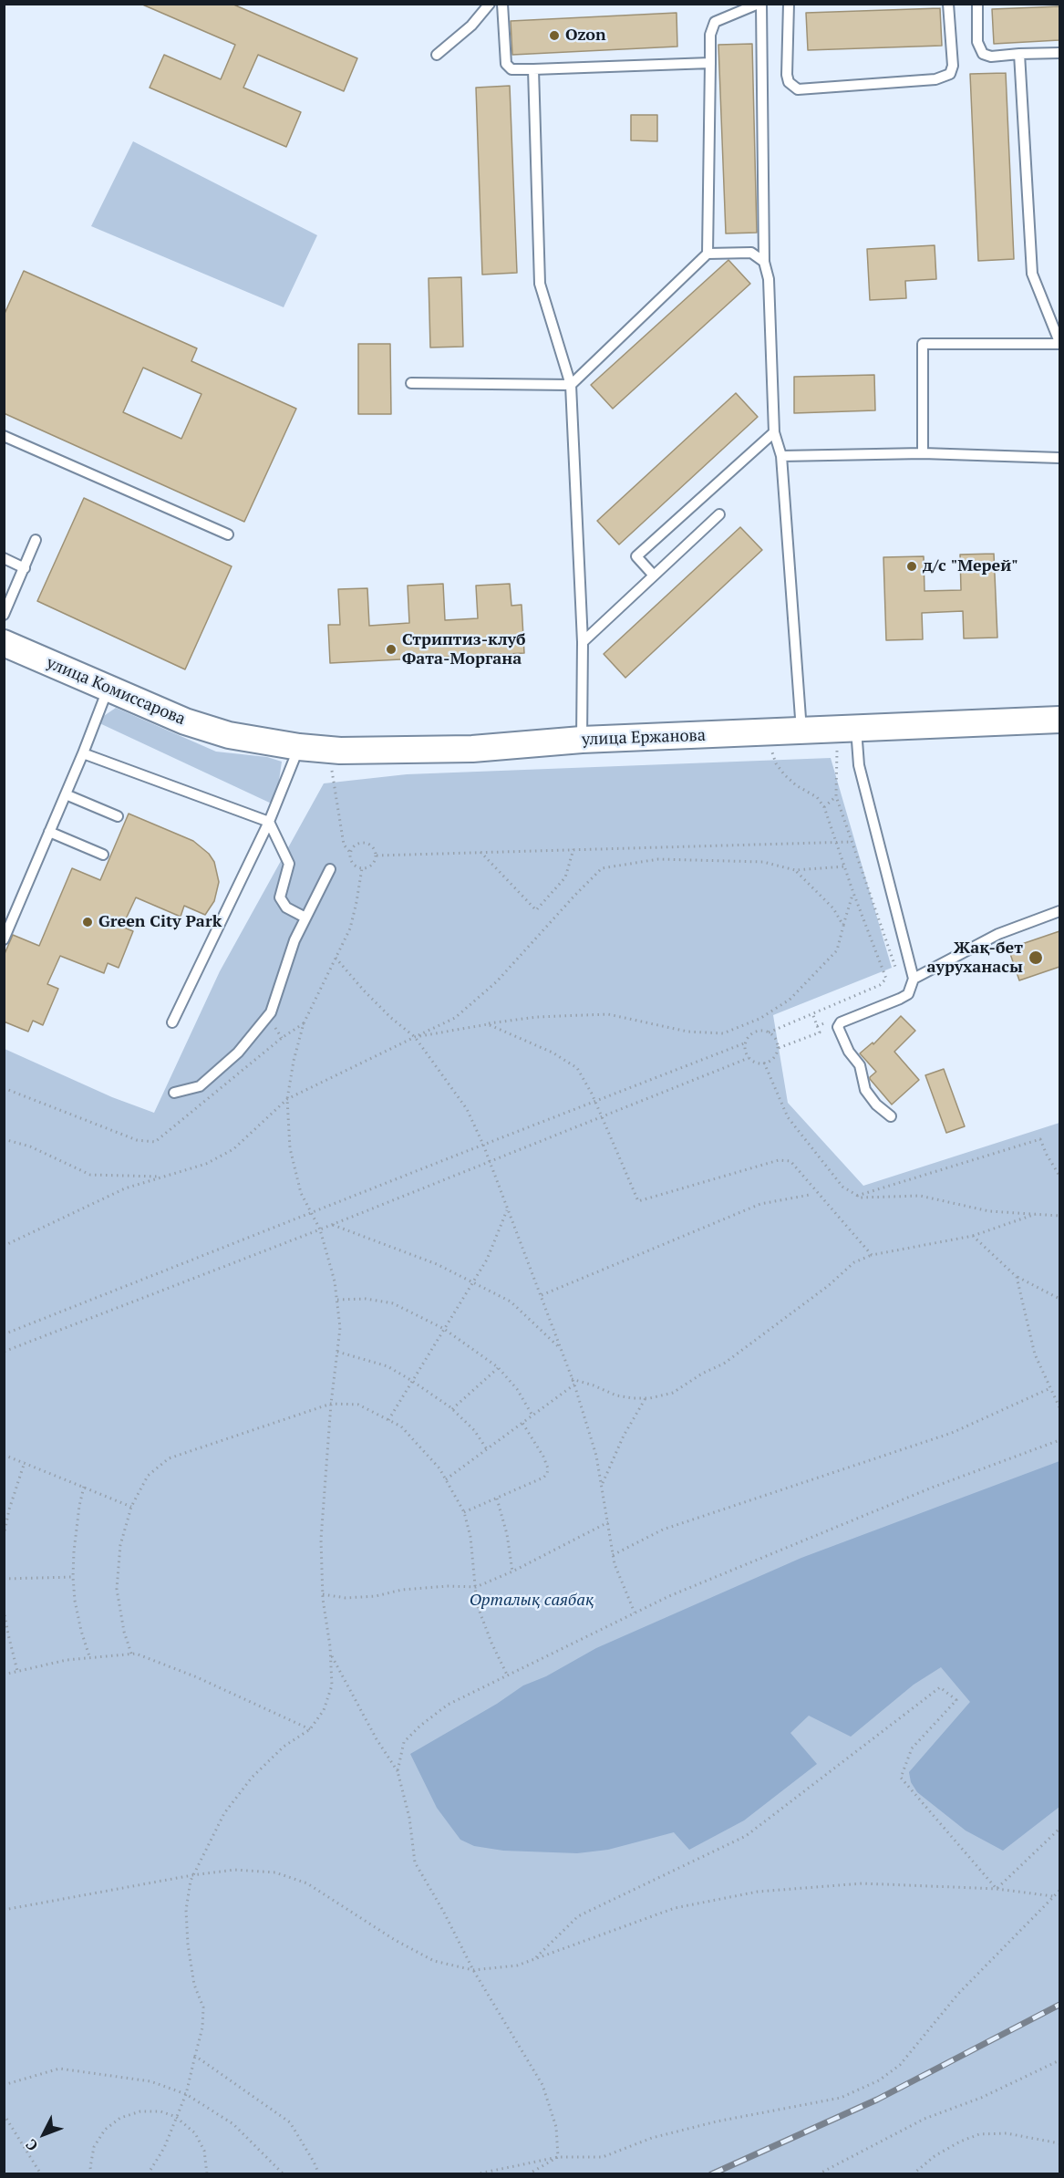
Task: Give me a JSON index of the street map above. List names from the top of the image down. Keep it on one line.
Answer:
{"streets":{"street":["улица Комиссарова","улица Ержанова"]},"crossings":[["улица Комиссарова","улица Ержанова"]],"parks":["Орталық саябақ"],"places":["Ozon","д/с \"Мерей\"","Стриптиз-клуб Фата-Моргана","Green City Park","Жақ-бет ауруханасы"],"north":"bottom left"}
